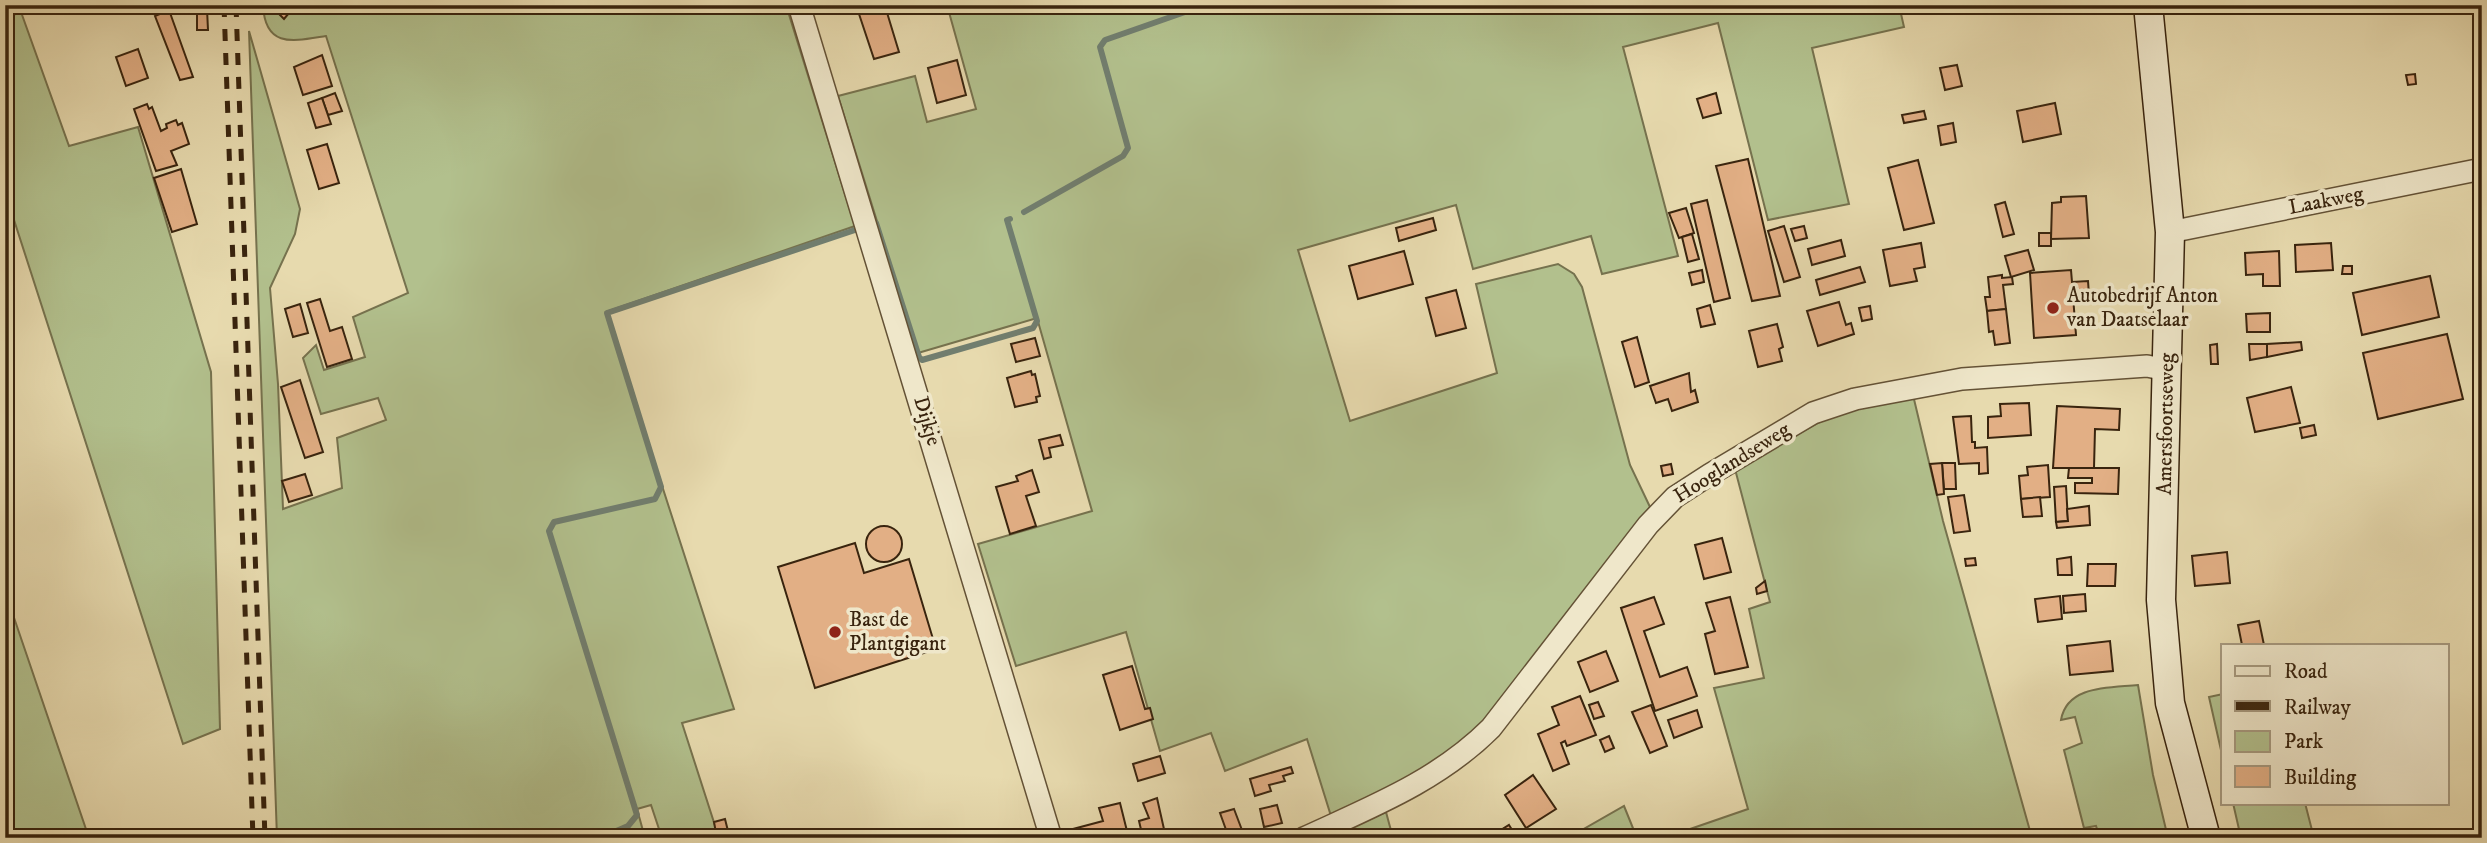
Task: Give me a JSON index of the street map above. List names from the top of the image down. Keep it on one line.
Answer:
{"streets":{"main road":["Amersfoortseweg"],"street":["Laakweg","Dijkje","Hooglandseweg"]},"crossings":[["Laakweg","Amersfoortseweg"],["Amersfoortseweg","Hooglandseweg"]],"places":["Autobedrijf Anton van Daatselaar","Bast de Plantgigant"],"legend":["Road","Railway","Park","Building"]}
